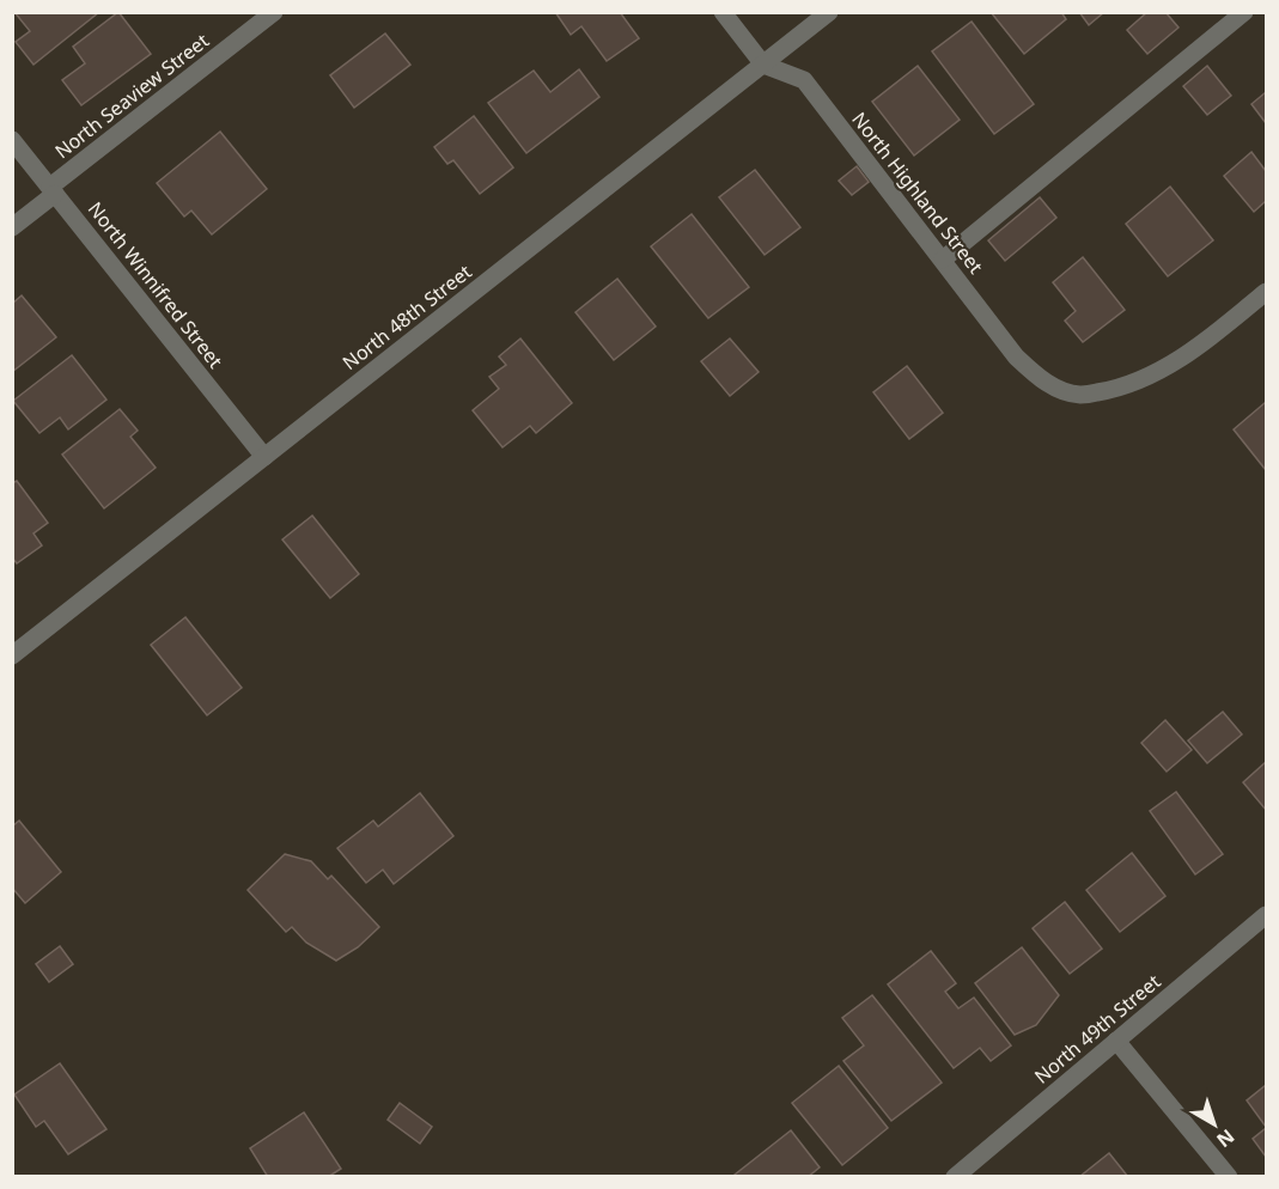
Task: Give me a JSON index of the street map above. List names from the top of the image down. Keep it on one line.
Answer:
{"streets":{"street":["North Seaview Street","North Highland Street","North Winnifred Street","North 48th Street","North 49th Street"]},"crossings":[["North Seaview Street","North Winnifred Street"],["North Highland Street","North 48th Street"],["North Winnifred Street","North 48th Street"]],"north":"bottom right"}
